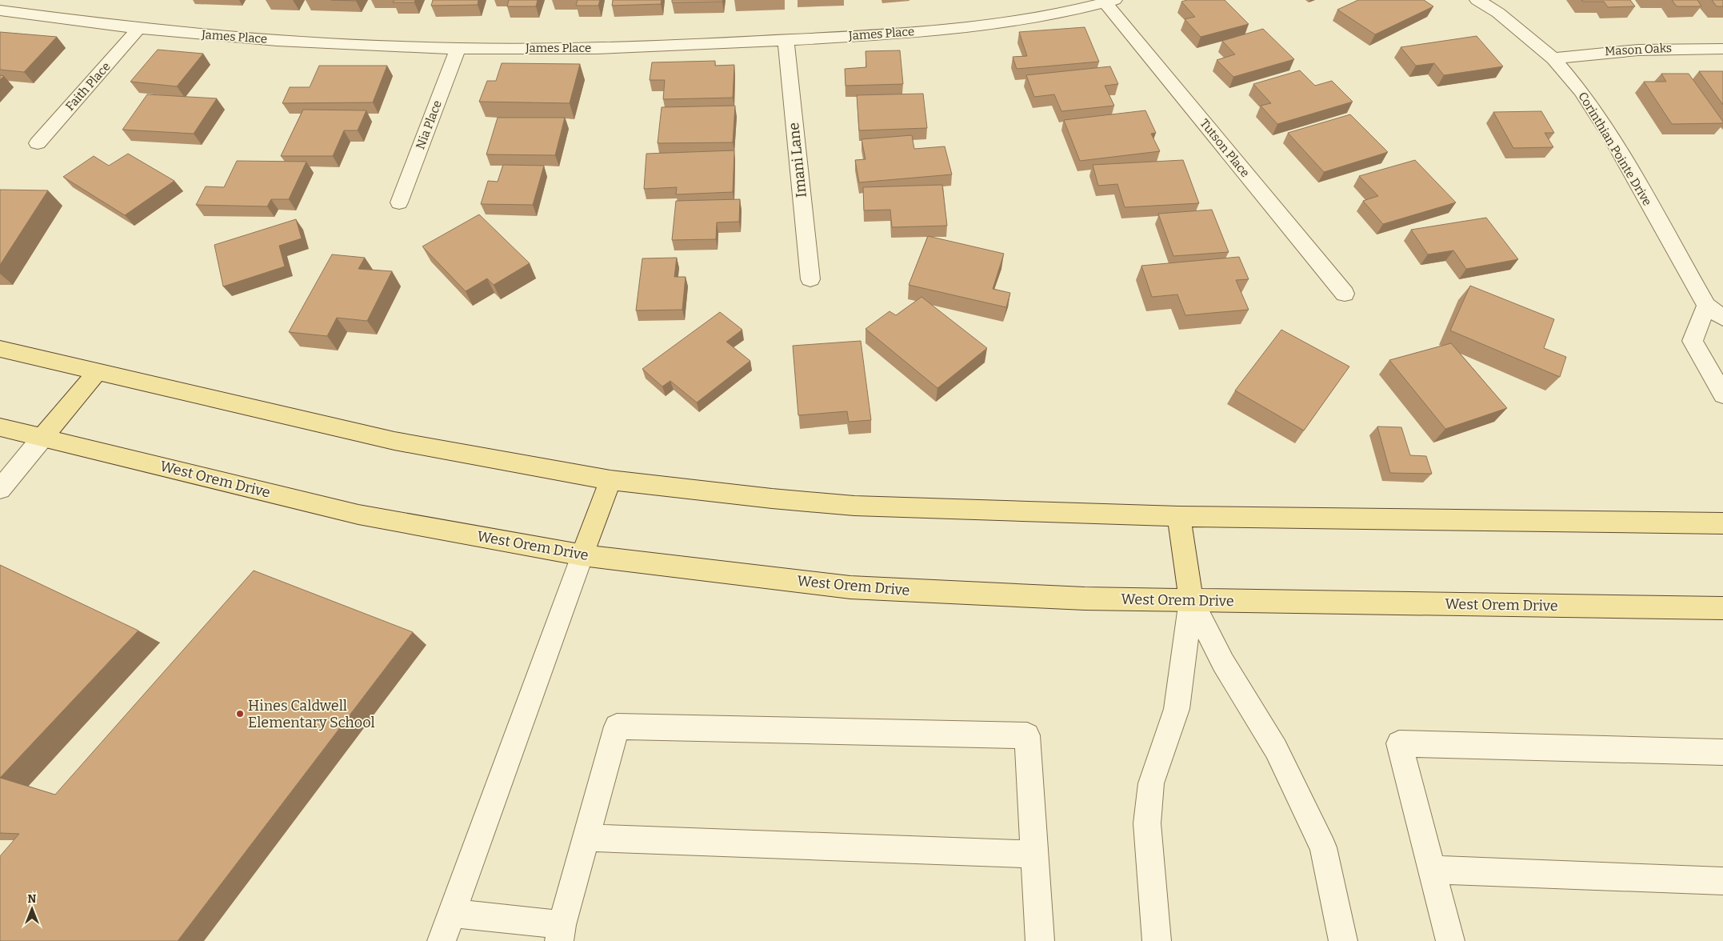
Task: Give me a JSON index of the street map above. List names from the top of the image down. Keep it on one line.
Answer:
{"streets":{"main road":["West Orem Drive"],"street":["James Place","Mason Oaks","Faith Place","Nia Place","Tutson Place","Corinthian Pointe Drive","Imani Lane"]},"crossings":[["James Place","Faith Place"],["James Place","Nia Place"],["James Place","Tutson Place"],["James Place","Imani Lane"],["Mason Oaks","Corinthian Pointe Drive"]],"places":["Hines Caldwell Elementary School"],"north":"top"}
